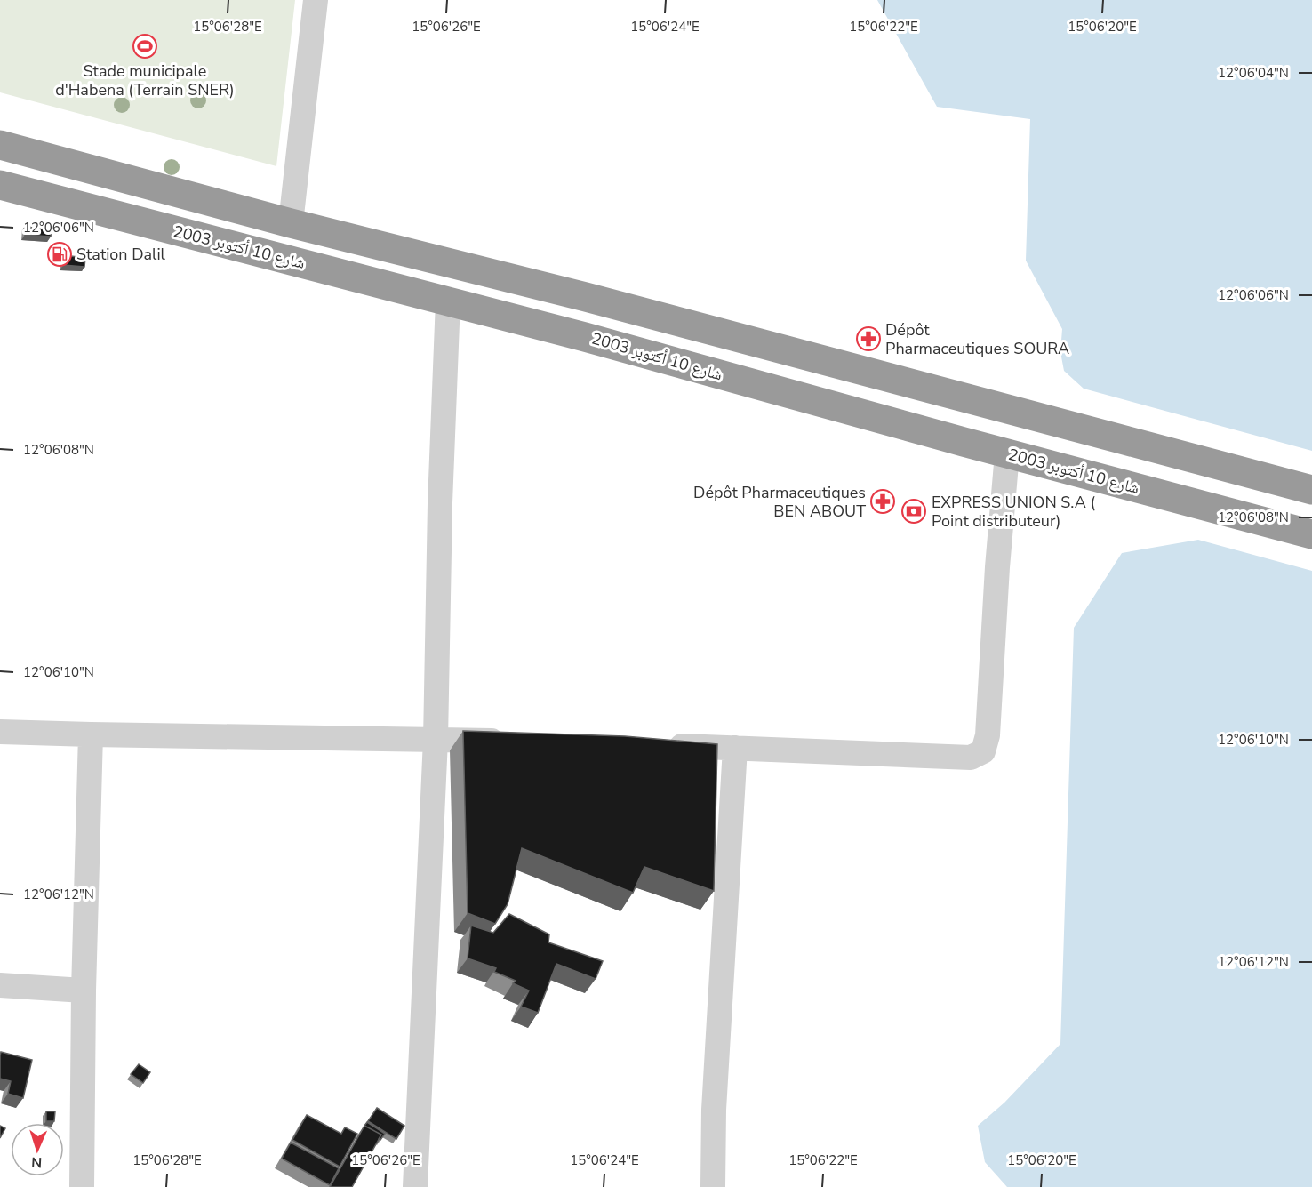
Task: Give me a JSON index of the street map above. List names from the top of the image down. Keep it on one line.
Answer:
{"streets":{"highway":["شارع 10 أكتوبر 2003"]},"places":{"sports":["Stade municipale d'Habena (Terrain SNER)"],"fuel station":["Station Dalil"],"pharmacy":["Dépôt Pharmaceutiques SOURA","Dépôt Pharmaceutiques BEN ABOUT"],"bank":["EXPRESS UNION S.A ( Point distributeur)"]},"north":"bottom","coordinates":["15°06'28\"E","15°06'26\"E","15°06'24\"E","15°06'22\"E","15°06'20\"E","12°06'04\"N","12°06'06\"N","12°06'08\"N","12°06'10\"N","12°06'12\"N"]}
